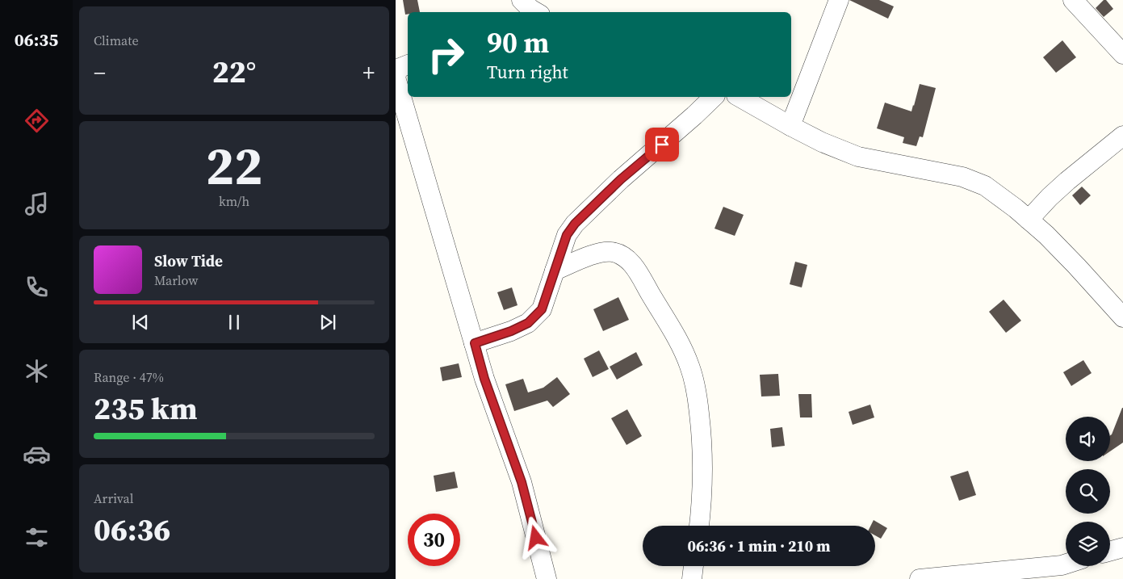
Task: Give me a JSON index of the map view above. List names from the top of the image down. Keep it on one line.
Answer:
{"page":{"tabs":"06:35","tile":["Climate",["22","km/h"],["Range · 47%","235 km"],["Arrival","06:36"]],"turn":["90 m","Turn right"],"heat":["−","22°","+"],"song":["Slow Tide","Marlow"],"limit":"30","trip":"06:36 · 1 min · 210 m"}}
